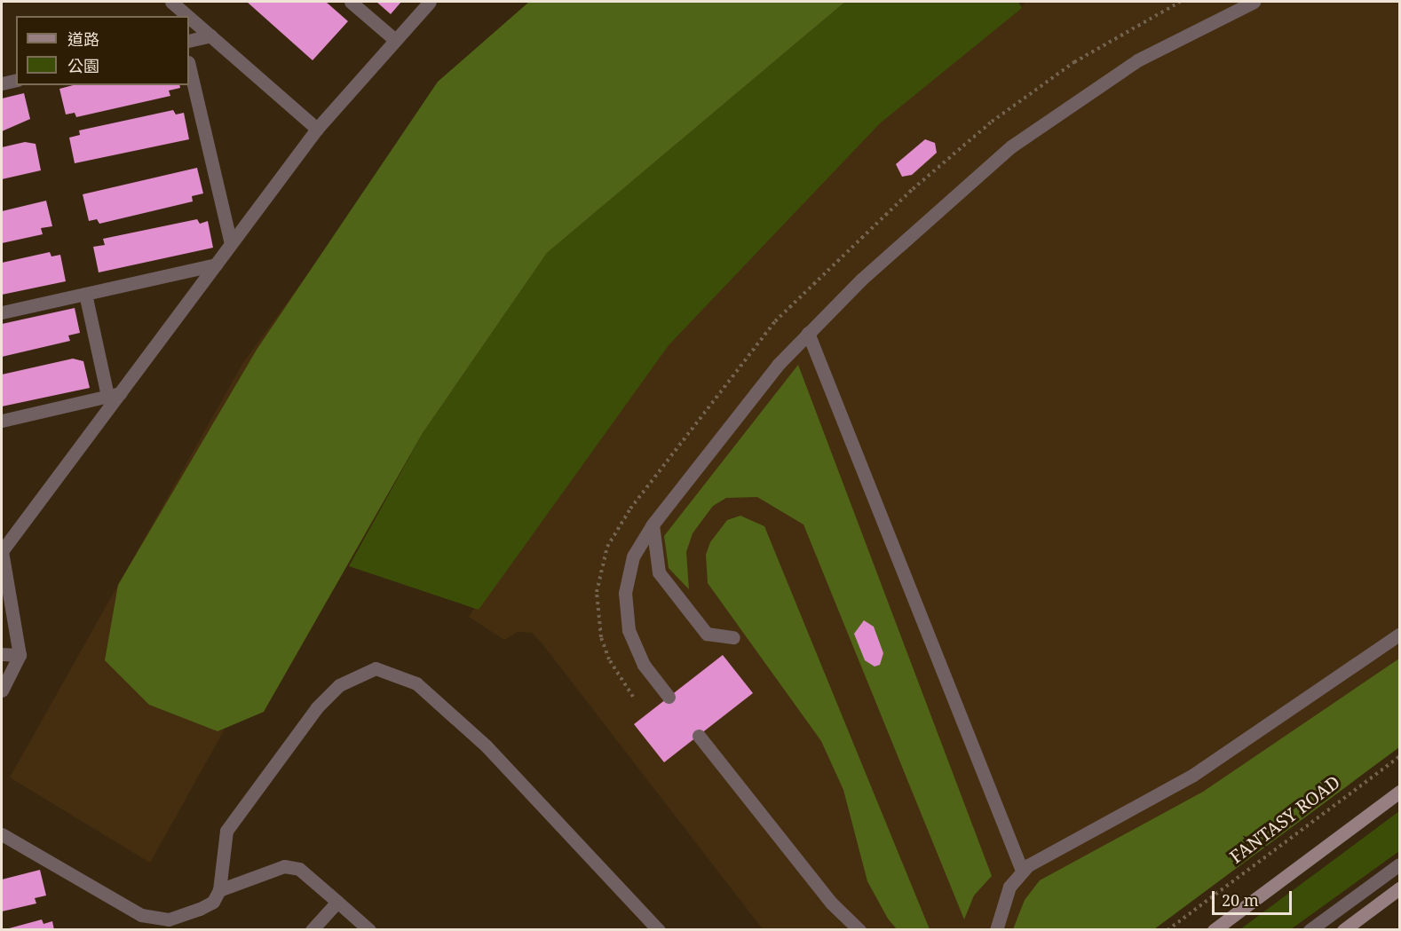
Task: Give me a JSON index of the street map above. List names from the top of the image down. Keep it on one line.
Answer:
{"streets":{"path":["FANTASY ROAD"]},"legend":["道路","公園"],"scale_bar":"20 m"}
